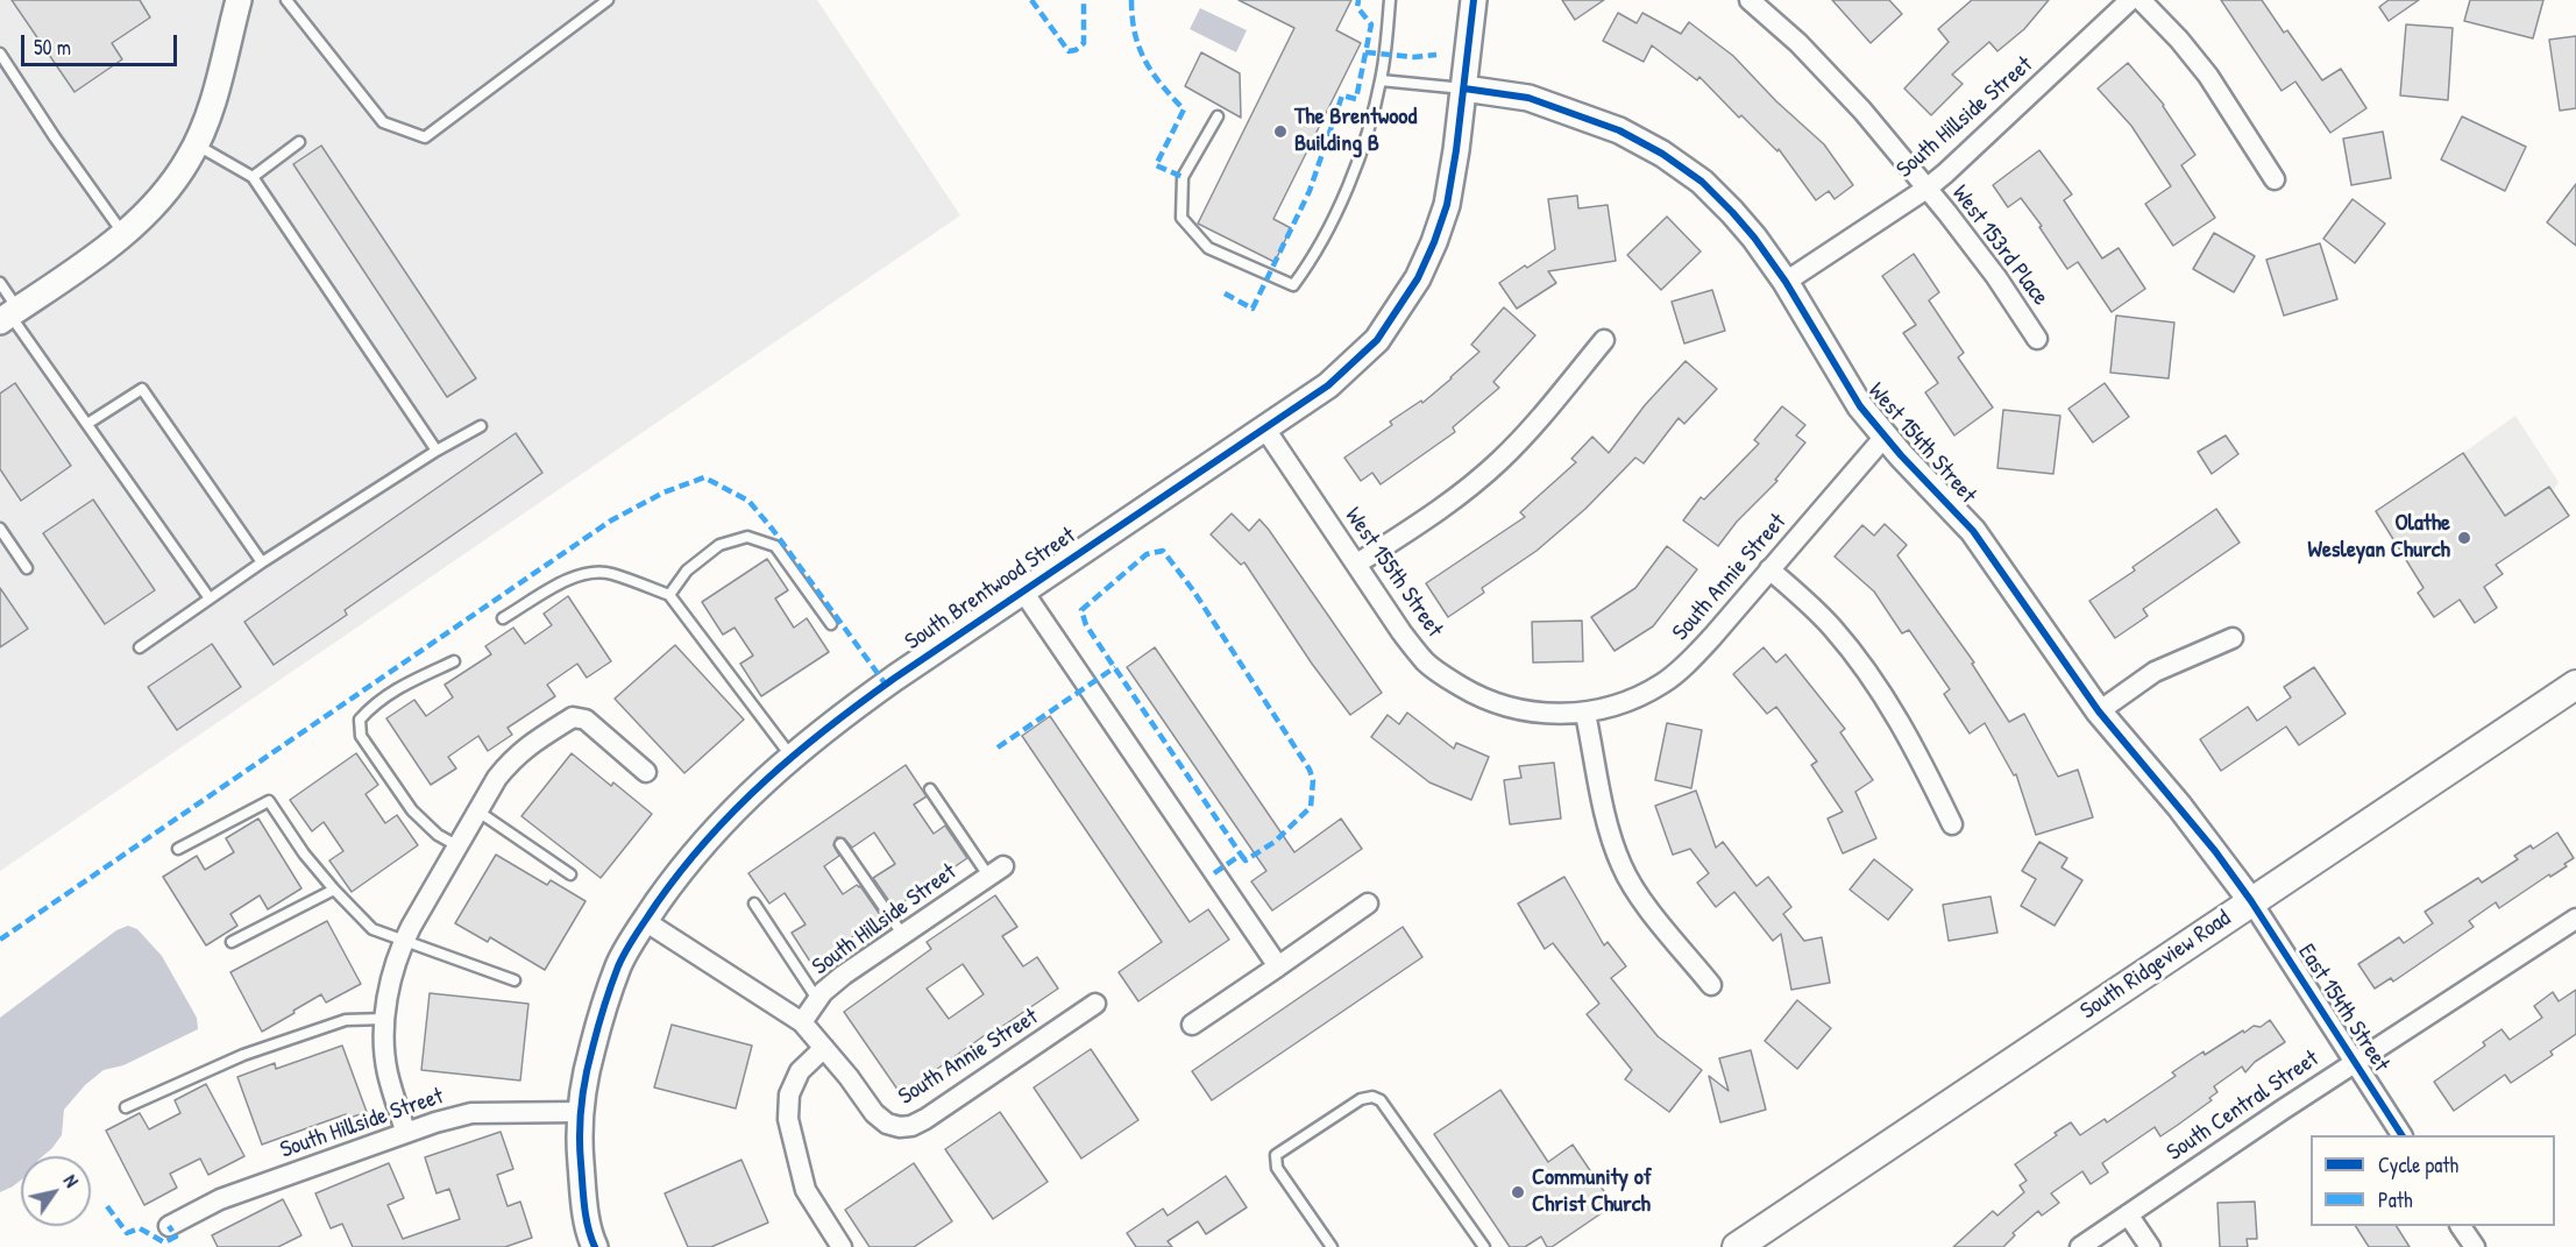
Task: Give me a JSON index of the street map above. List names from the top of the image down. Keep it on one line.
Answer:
{"streets":{"main road":["South Ridgeview Road"],"street":["South Hillside Street","West 153rd Place","West 154th Street","West 155th Street","South Annie Street","South Brentwood Street","East 154th Street","South Central Street"]},"crossings":[["South Hillside Street","West 153rd Place"],["South Hillside Street","West 154th Street"],["South Hillside Street","South Annie Street"],["South Hillside Street","South Brentwood Street"],["West 154th Street","South Annie Street"],["West 154th Street","South Brentwood Street"],["West 154th Street","South Ridgeview Road"],["West 154th Street","East 154th Street"],["West 155th Street","South Annie Street"],["West 155th Street","South Brentwood Street"],["South Annie Street","South Brentwood Street"],["South Ridgeview Road","East 154th Street"],["East 154th Street","South Central Street"]],"places":["The Brentwood Building B","Olathe Wesleyan Church","Community of Christ Church"],"legend":["Cycle path","Path"],"scale_bar":"50 m","north":"top right"}
